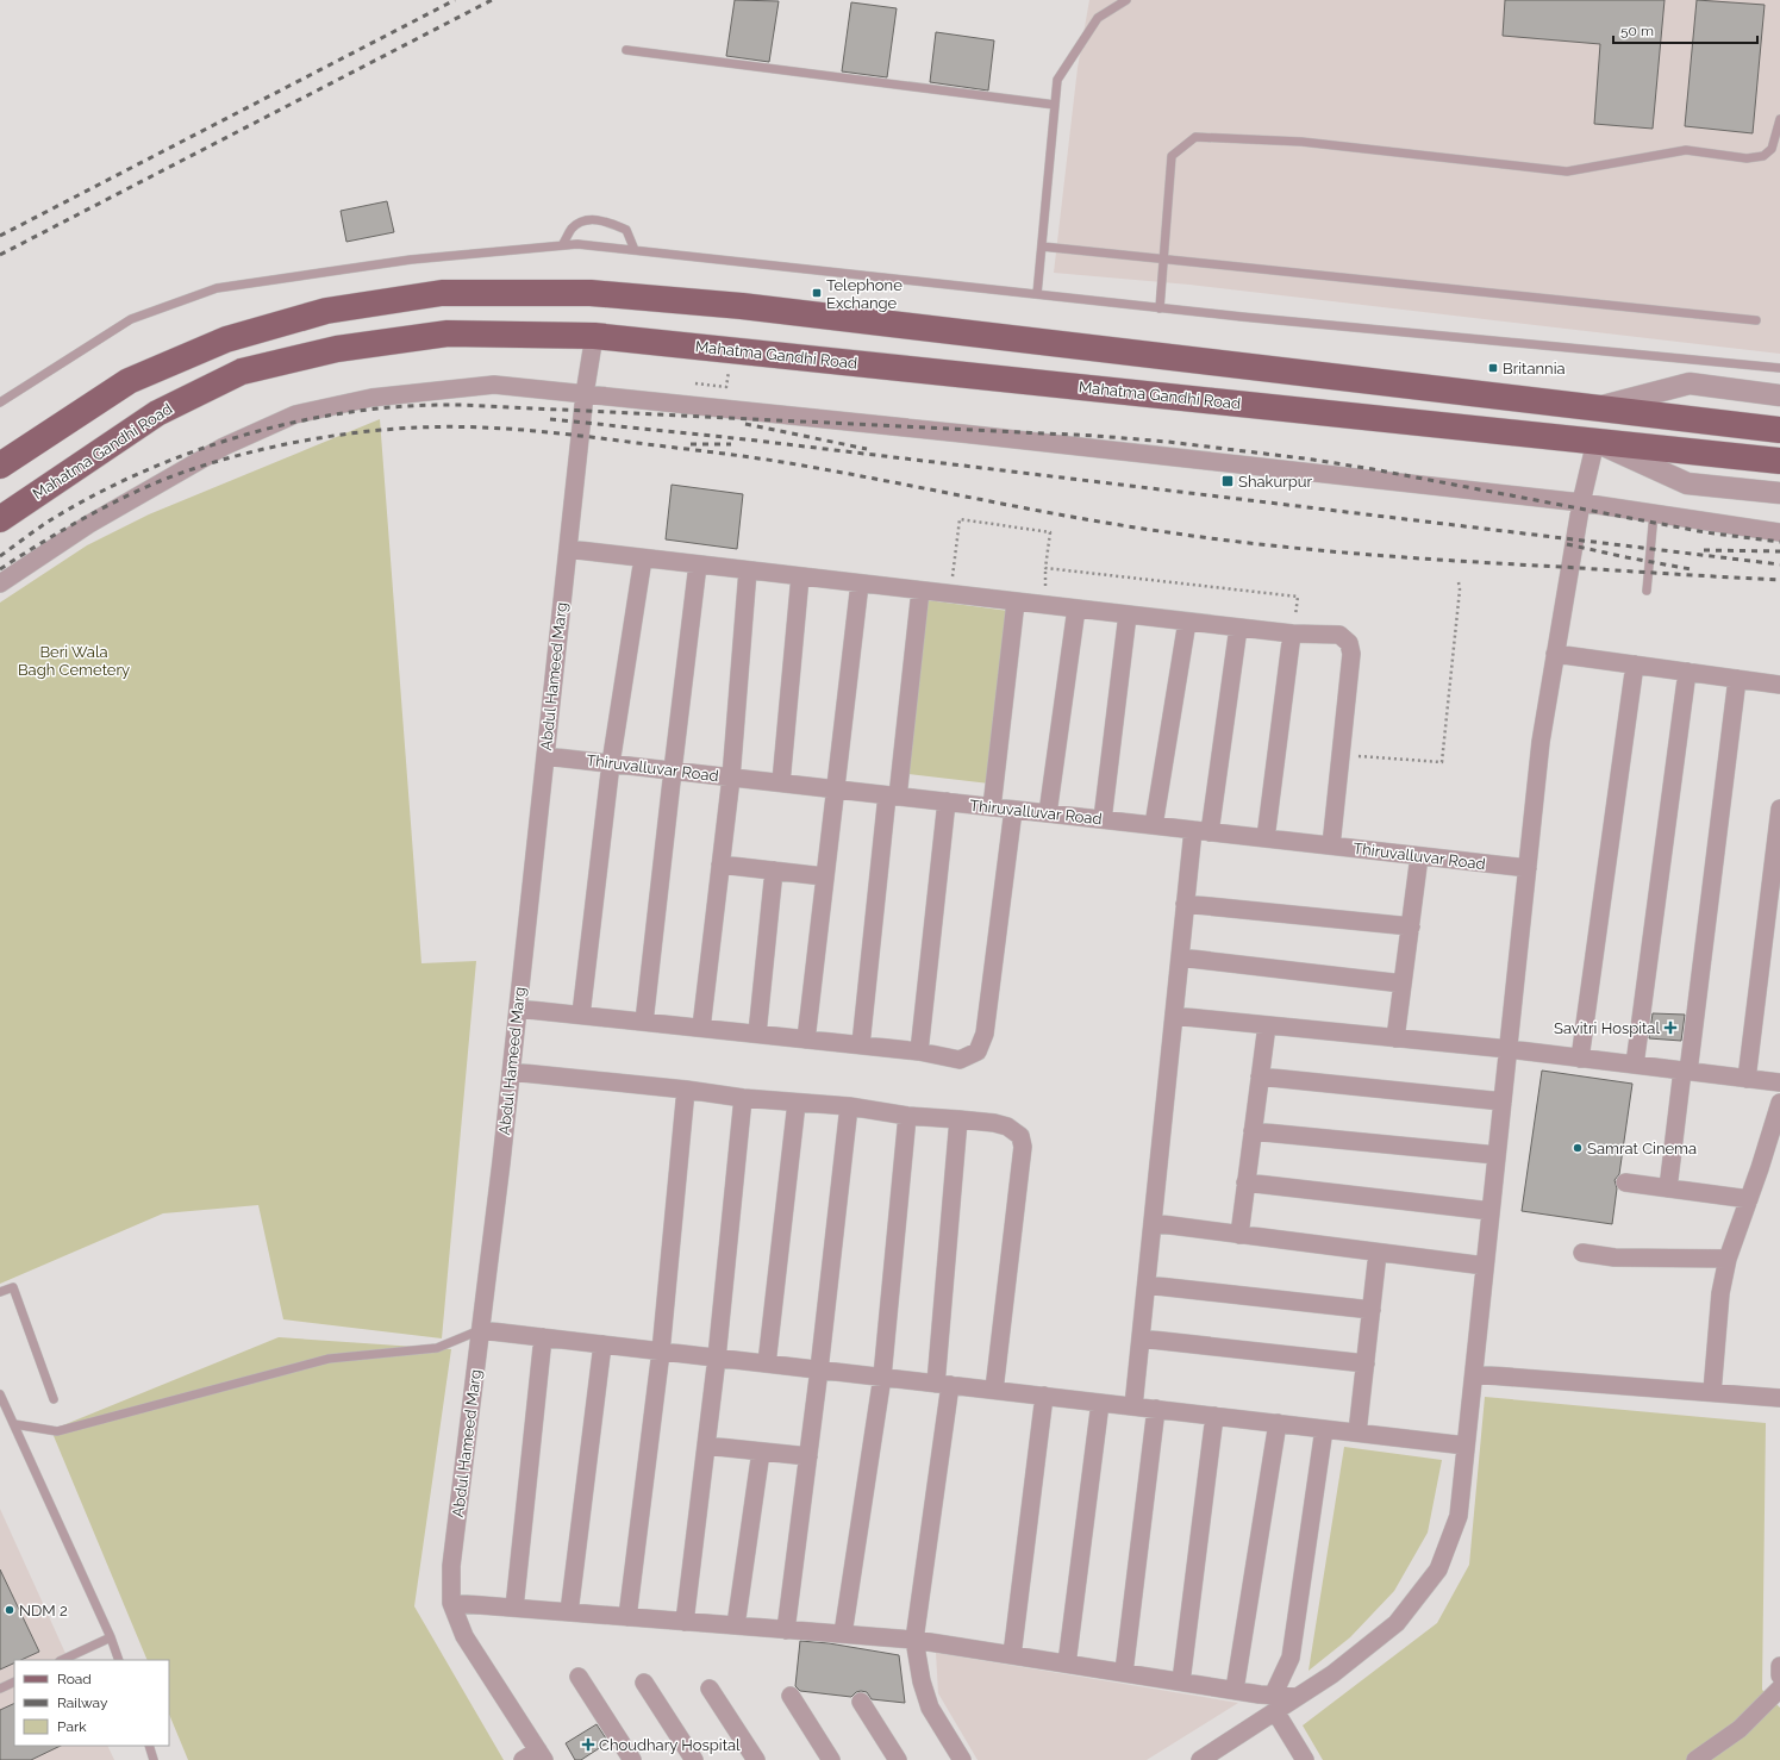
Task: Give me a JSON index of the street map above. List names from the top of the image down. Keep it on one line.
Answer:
{"streets":{"main road":["Mahatma Gandhi Road"],"street":["Abdul Hameed Marg","Thiruvalluvar Road"]},"crossings":[["Mahatma Gandhi Road","Abdul Hameed Marg"],["Abdul Hameed Marg","Thiruvalluvar Road"]],"parks":["Beri Wala Bagh Cemetery"],"places":{"transit":["Telephone Exchange","Britannia","Shakurpur"],"health":["Savitri Hospital","Choudhary Hospital"],"other":["Samrat Cinema","NDM 2"]},"legend":["Road","Railway","Park"],"scale_bar":"50 m"}
